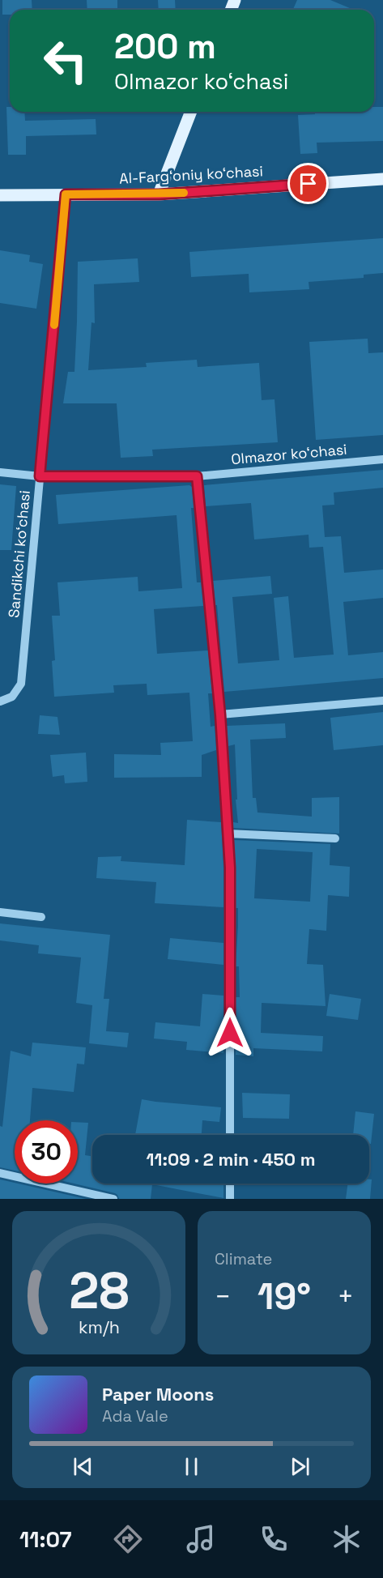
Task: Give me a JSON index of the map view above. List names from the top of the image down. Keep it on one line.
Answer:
{"streets":{"main road":["Al-Fargʻoniy koʻchasi"],"street":["Olmazor koʻchasi","Sandikchi koʻchasi"]},"crossings":[["Al-Fargʻoniy koʻchasi","Sandikchi koʻchasi"],["Olmazor koʻchasi","Sandikchi koʻchasi"]],"page":{"turn":["200 m","Olmazor koʻchasi"],"limit":"30","trip":"11:09 · 2 min · 450 m","tile":"Climate","heat":["−","19°","+"],"song":["Paper Moons","Ada Vale"],"tabs":"11:07","gauge":["28","km/h"]}}
